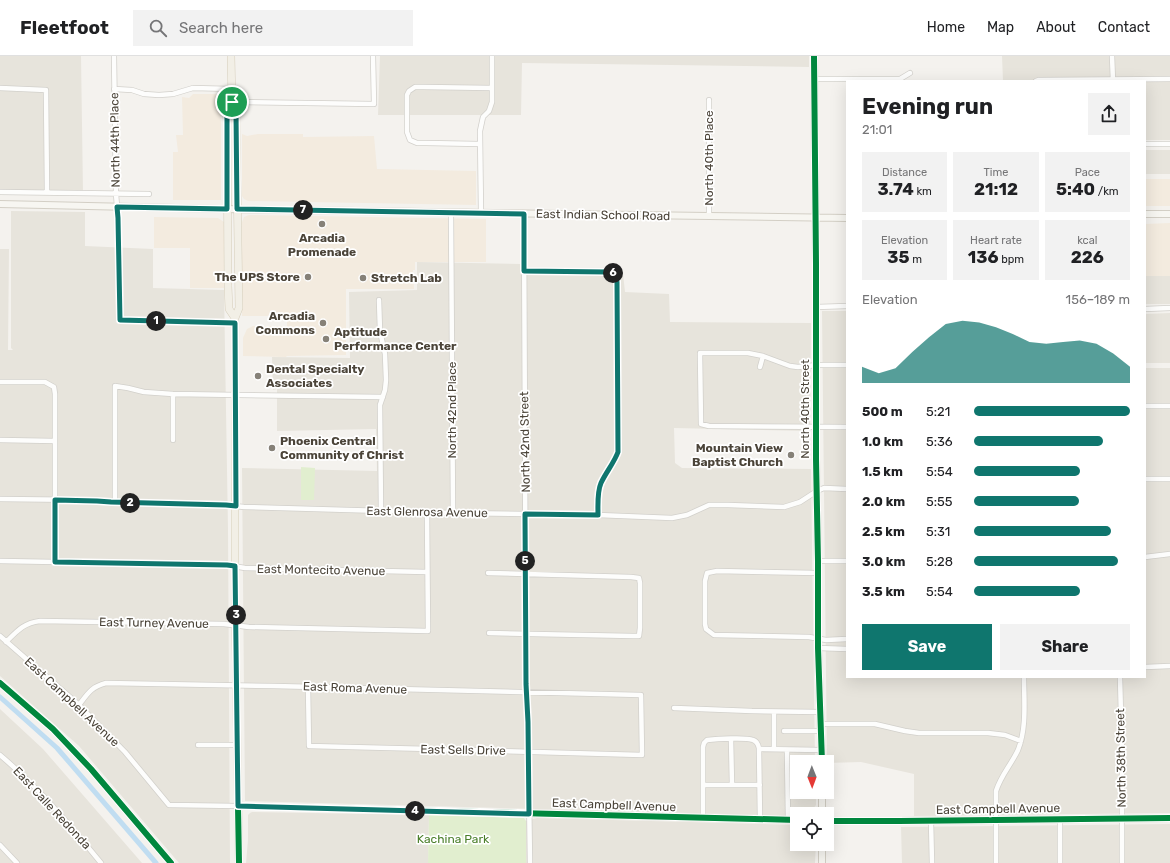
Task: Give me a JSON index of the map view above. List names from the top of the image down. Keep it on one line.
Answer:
{"streets":{"main road":["East Indian School Road","North 40th Street","East Campbell Avenue"],"street":["North 44th Place","North 40th Place","North 42nd Place","North 42nd Street","East Glenrosa Avenue","East Montecito Avenue","East Turney Avenue","East Roma Avenue","East Sells Drive","North 38th Street","East Calle Redonda"]},"crossings":[["North 44th Place","East Indian School Road"],["North 40th Place","East Indian School Road"],["East Indian School Road","North 40th Street"],["East Indian School Road","North 42nd Place"],["East Indian School Road","North 42nd Street"],["North 40th Street","East Glenrosa Avenue"],["North 42nd Place","East Glenrosa Avenue"],["North 42nd Street","East Glenrosa Avenue"],["North 42nd Street","East Roma Avenue"],["North 42nd Street","East Campbell Avenue"],["North 42nd Street","East Sells Drive"],["East Montecito Avenue","East Turney Avenue"],["East Turney Avenue","East Campbell Avenue"],["East Roma Avenue","East Campbell Avenue"],["East Roma Avenue","East Sells Drive"],["East Campbell Avenue","North 38th Street"]],"parks":["Kachina Park"],"places":["Arcadia Promenade","The UPS Store","Stretch Lab","Arcadia Commons","Aptitude Performance Center","Dental Specialty Associates","Phoenix Central Community of Christ","Mountain View Baptist Church"],"north":"bottom","page":{"header":"Fleetfoot","search":"Search here","nav":["Home","Map","About","Contact"],"heading":["Evening run","21:01"],"stats":[["Distance","3.74 km"],["Time","21:12"],["Pace","5:40 /km"],["Elevation","35 m"],["Heart rate","136 bpm"],["kcal","226"]],"pins":["7","6","1","2","5","3","4"],"chart":["Elevation","156–189 m"],"list":[{"name":"500 m","note":"5:21"},{"name":"1.0 km","note":"5:36"},{"name":"1.5 km","note":"5:54"},{"name":"2.0 km","note":"5:55"},{"name":"2.5 km","note":"5:31"},{"name":"3.0 km","note":"5:28"},{"name":"3.5 km","note":"5:54"}],"buttons":["Save","Share"]}}
